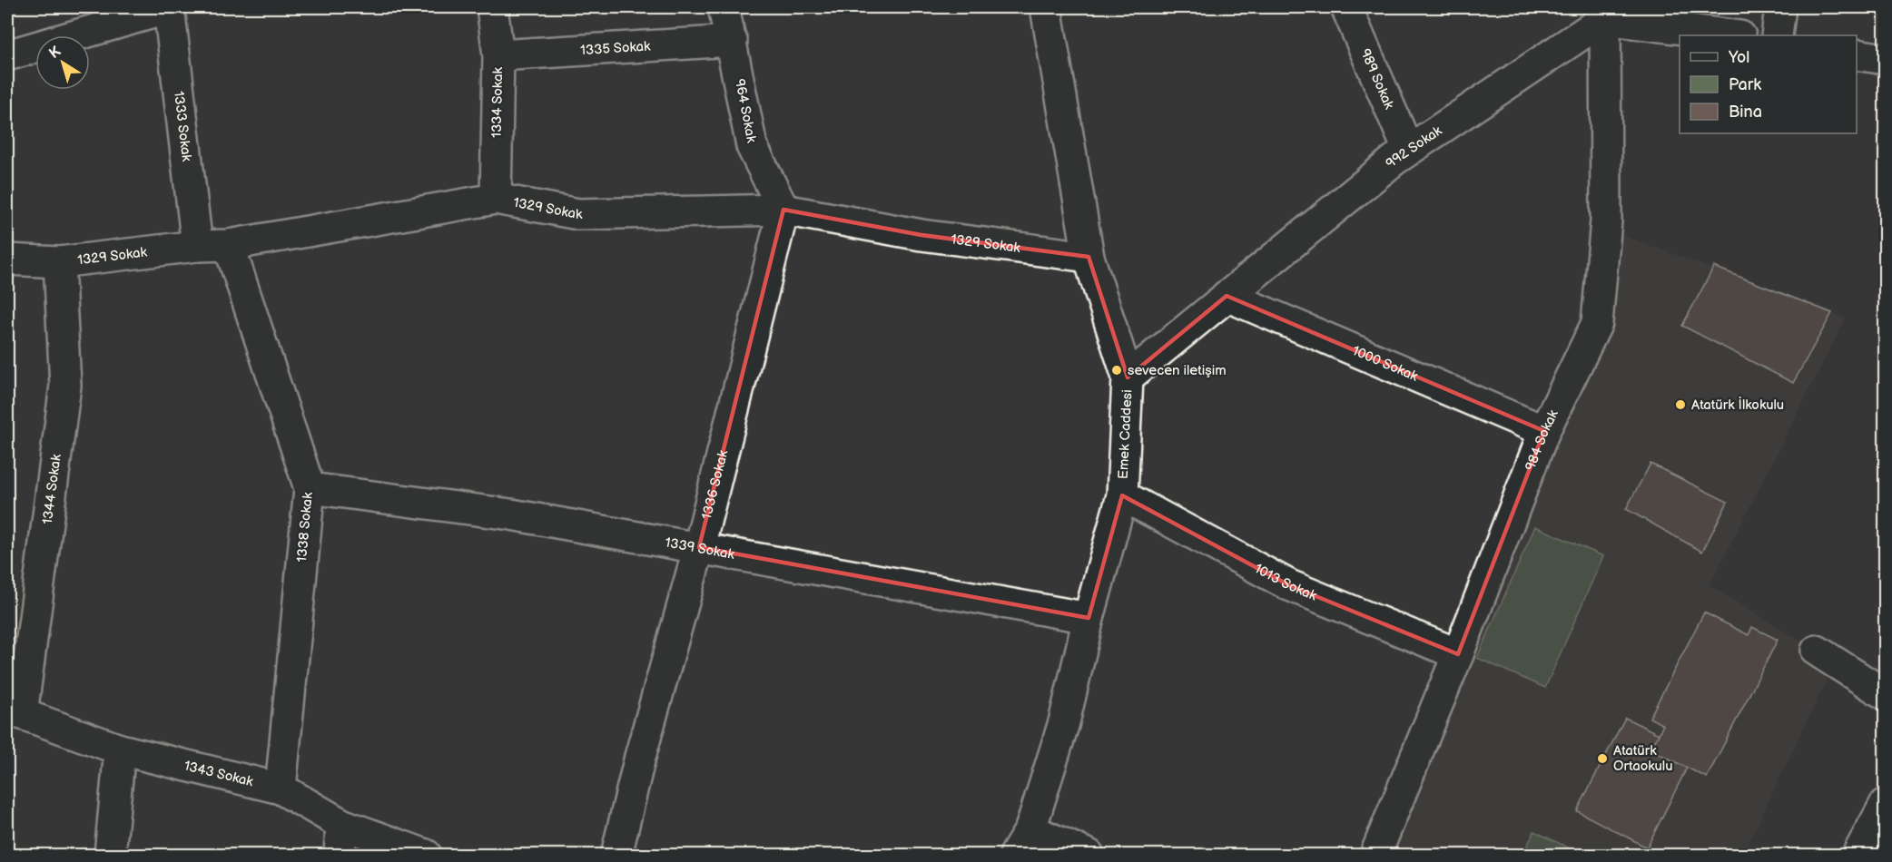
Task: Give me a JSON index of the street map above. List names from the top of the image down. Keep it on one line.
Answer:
{"streets":{"street":["1335 Sokak","989 Sokak","1334 Sokak","964 Sokak","1333 Sokak","992 Sokak","1329 Sokak","1000 Sokak","Emek Caddesi","984 Sokak","1336 Sokak","1344 Sokak","1338 Sokak","1339 Sokak","1013 Sokak","1343 Sokak"]},"crossings":[["1335 Sokak","1334 Sokak"],["1335 Sokak","964 Sokak"],["989 Sokak","992 Sokak"],["1334 Sokak","1329 Sokak"],["964 Sokak","1329 Sokak"],["964 Sokak","1336 Sokak"],["1333 Sokak","1329 Sokak"],["992 Sokak","1000 Sokak"],["992 Sokak","Emek Caddesi"],["992 Sokak","984 Sokak"],["1329 Sokak","Emek Caddesi"],["1329 Sokak","1336 Sokak"],["1329 Sokak","1344 Sokak"],["1329 Sokak","1338 Sokak"],["1000 Sokak","984 Sokak"],["Emek Caddesi","1339 Sokak"],["Emek Caddesi","1013 Sokak"],["984 Sokak","1013 Sokak"],["1336 Sokak","1339 Sokak"],["1344 Sokak","1343 Sokak"],["1338 Sokak","1339 Sokak"],["1338 Sokak","1343 Sokak"]],"places":["sevecen iletişim","Atatürk İlkokulu","Atatürk Ortaokulu"],"legend":["Yol","Park","Bina"],"north":"top left"}
